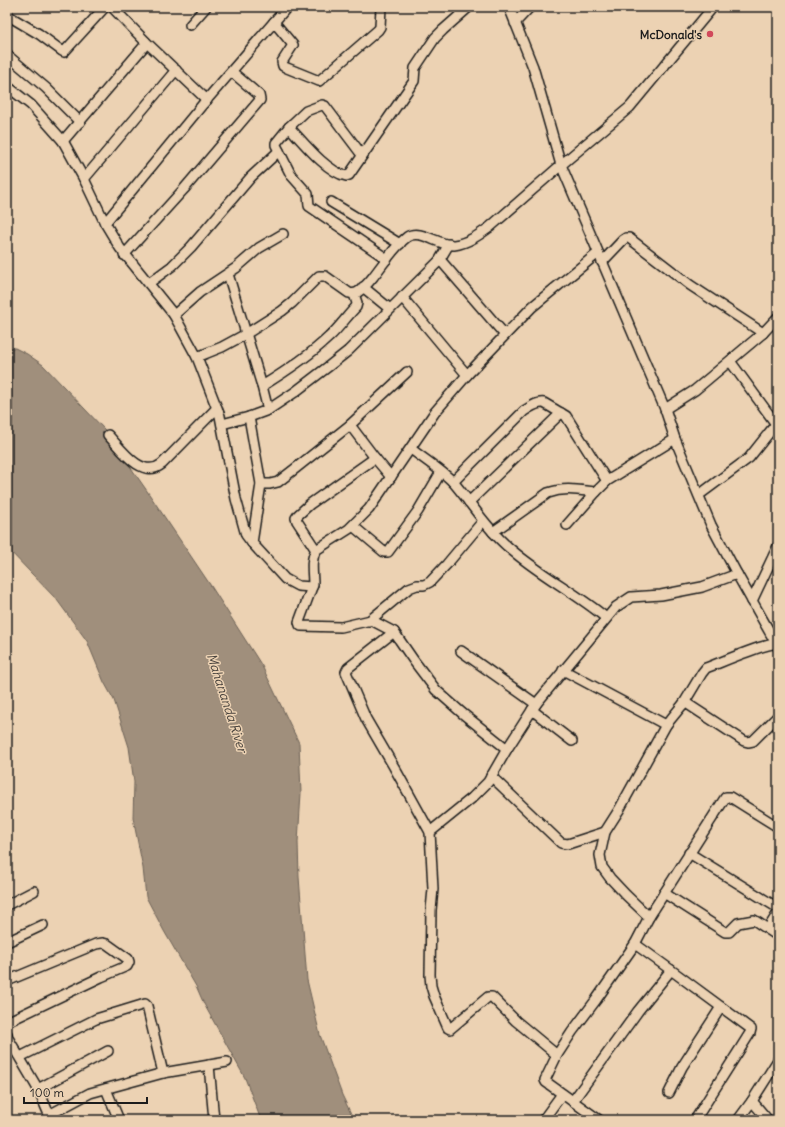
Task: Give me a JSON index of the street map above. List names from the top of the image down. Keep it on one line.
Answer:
{"water":["Mahananda River"],"places":["McDonald's"],"scale_bar":"100 m"}
